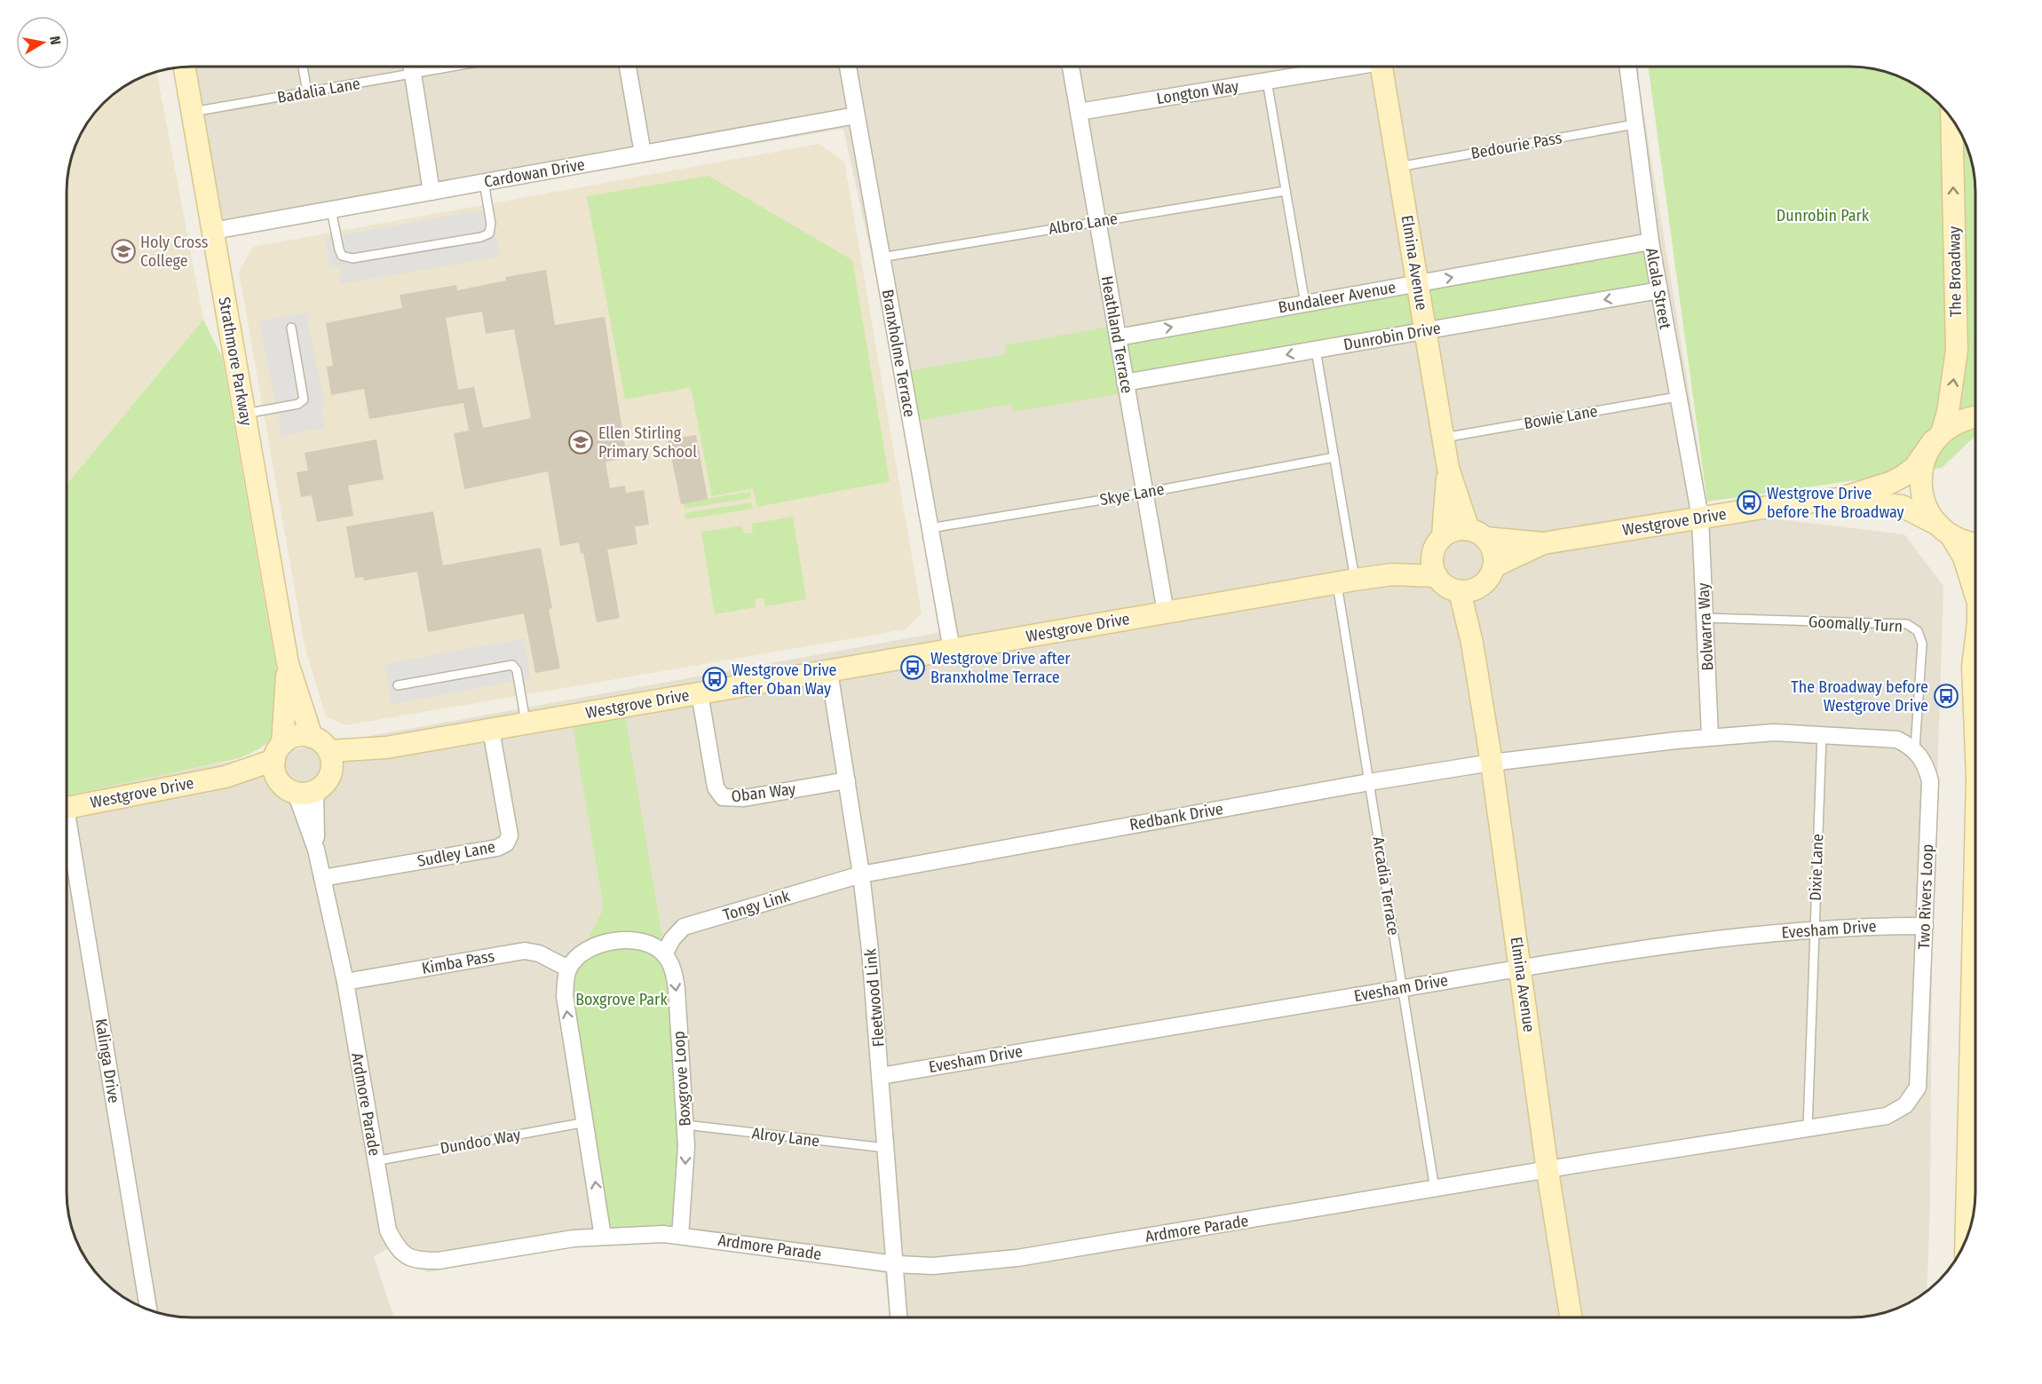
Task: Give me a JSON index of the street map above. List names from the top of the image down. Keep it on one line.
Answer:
{"streets":{"street":["Longton Way","Cardowan Drive","Elmina Avenue","The Broadway","Alcala Street","Bundaleer Avenue","Heathland Terrace","Dunrobin Drive","Branxholme Terrace","Strathmore Parkway","Westgrove Drive","Bolwarra Way","Oban Way","Redbank Drive","Sudley Lane","Two Rivers Loop","Tongy Link","Evesham Drive","Kimba Pass","Fleetwood Link","Kalinga Drive","Boxgrove Loop","Ardmore Parade"],"lane":["Badalia Lane","Bedourie Pass","Albro Lane","Bowie Lane","Skye Lane","Goomally Turn","Dixie Lane","Arcadia Terrace","Alroy Lane","Dundoo Way"]},"crossings":[["Badalia Lane","Strathmore Parkway"],["Longton Way","Heathland Terrace"],["Bedourie Pass","Elmina Avenue"],["Bedourie Pass","Alcala Street"],["Cardowan Drive","Branxholme Terrace"],["Cardowan Drive","Strathmore Parkway"],["Albro Lane","Heathland Terrace"],["Albro Lane","Branxholme Terrace"],["Elmina Avenue","Bundaleer Avenue"],["Elmina Avenue","Dunrobin Drive"],["Elmina Avenue","Bowie Lane"],["Elmina Avenue","Westgrove Drive"],["Elmina Avenue","Redbank Drive"],["Elmina Avenue","Two Rivers Loop"],["Elmina Avenue","Evesham Drive"],["Elmina Avenue","Ardmore Parade"],["The Broadway","Westgrove Drive"],["Alcala Street","Bundaleer Avenue"],["Alcala Street","Dunrobin Drive"],["Alcala Street","Bowie Lane"],["Alcala Street","Westgrove Drive"],["Alcala Street","Bolwarra Way"],["Bundaleer Avenue","Heathland Terrace"],["Heathland Terrace","Dunrobin Drive"],["Heathland Terrace","Skye Lane"],["Heathland Terrace","Westgrove Drive"],["Branxholme Terrace","Skye Lane"],["Branxholme Terrace","Westgrove Drive"],["Strathmore Parkway","Westgrove Drive"],["Strathmore Parkway","Ardmore Parade"],["Westgrove Drive","Bolwarra Way"],["Westgrove Drive","Oban Way"],["Westgrove Drive","Sudley Lane"],["Westgrove Drive","Arcadia Terrace"],["Westgrove Drive","Fleetwood Link"],["Westgrove Drive","Ardmore Parade"],["Goomally Turn","Bolwarra Way"],["Goomally Turn","Two Rivers Loop"],["Oban Way","Fleetwood Link"],["Redbank Drive","Arcadia Terrace"],["Redbank Drive","Tongy Link"],["Redbank Drive","Fleetwood Link"],["Sudley Lane","Ardmore Parade"],["Dixie Lane","Two Rivers Loop"],["Dixie Lane","Evesham Drive"],["Arcadia Terrace","Evesham Drive"],["Arcadia Terrace","Ardmore Parade"],["Two Rivers Loop","Evesham Drive"],["Two Rivers Loop","Ardmore Parade"],["Tongy Link","Fleetwood Link"],["Tongy Link","Boxgrove Loop"],["Evesham Drive","Fleetwood Link"],["Kimba Pass","Ardmore Parade"],["Fleetwood Link","Ardmore Parade"],["Fleetwood Link","Alroy Lane"],["Boxgrove Loop","Ardmore Parade"],["Boxgrove Loop","Alroy Lane"],["Ardmore Parade","Dundoo Way"]],"one_way":["The Broadway","Bundaleer Avenue","Dunrobin Drive"],"parks":["Dunrobin Park","Boxgrove Park"],"places":{"school or university":["Holy Cross College","Ellen Stirling Primary School"],"bus stop":["Westgrove Drive before The Broadway","Westgrove Drive after Branxholme Terrace","Westgrove Drive after Oban Way","The Broadway before Westgrove Drive"]},"north":"right"}
